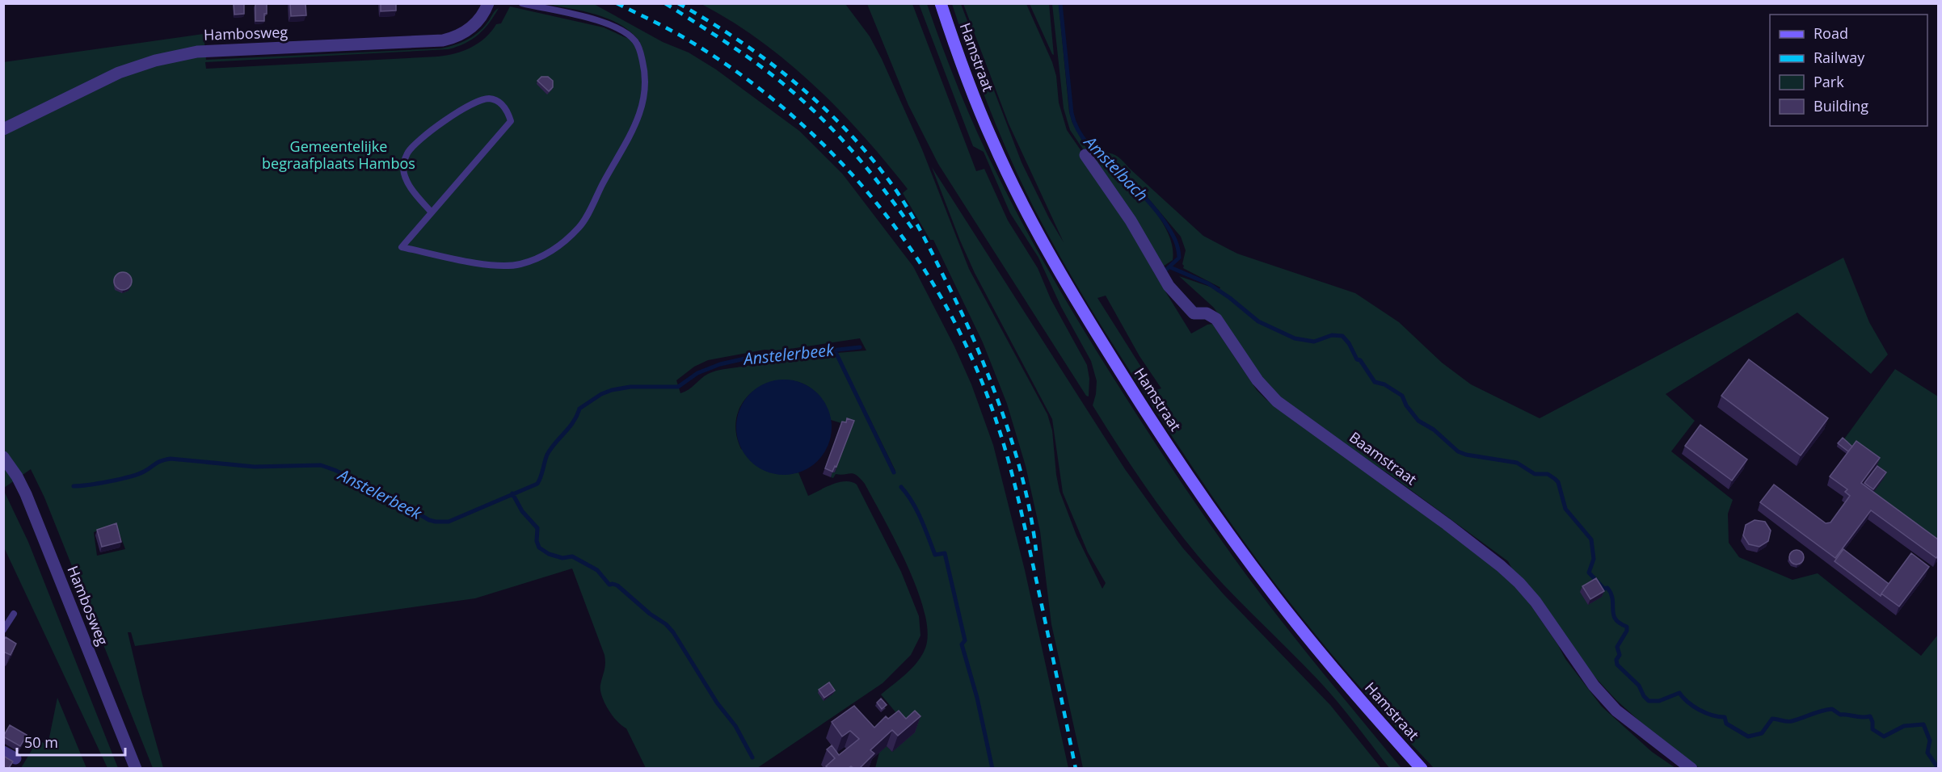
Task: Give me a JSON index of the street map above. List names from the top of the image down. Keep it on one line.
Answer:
{"streets":{"main road":["Hamstraat"],"street":["Hambosweg","Baamstraat"]},"water":["Amstelbach","Anstelerbeek"],"parks":["Gemeentelijke begraafplaats Hambos"],"legend":["Road","Railway","Park","Building"],"scale_bar":"50 m"}
